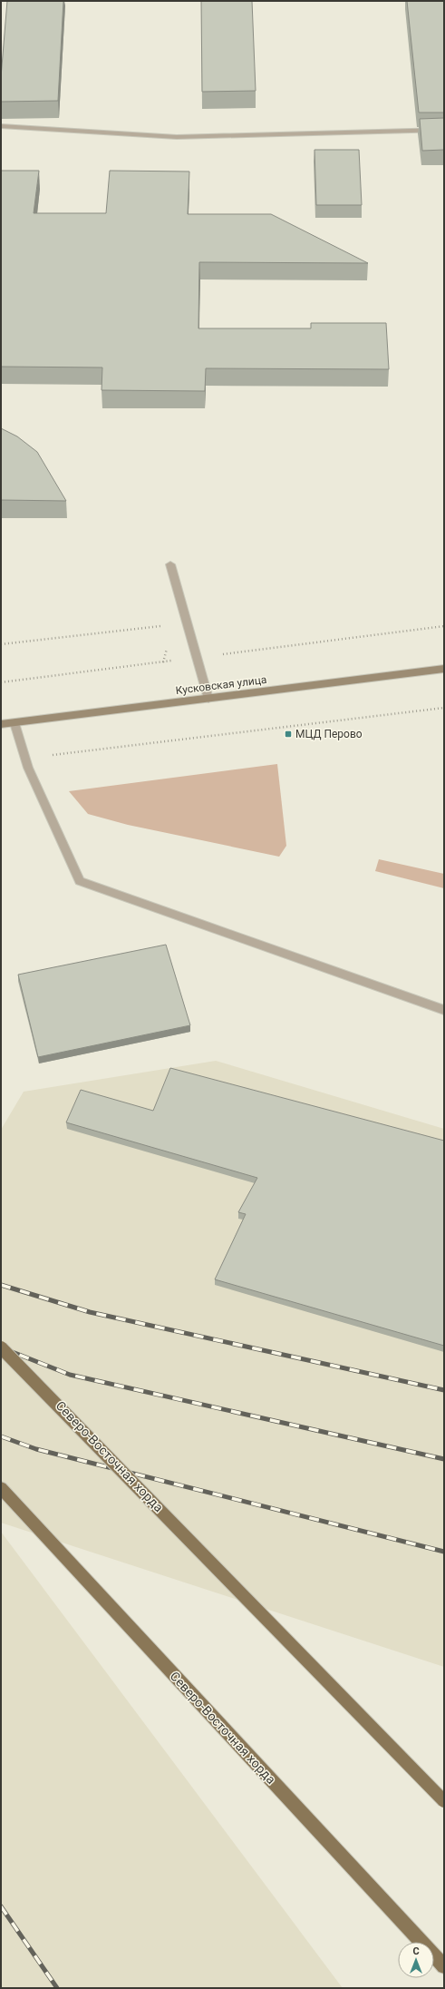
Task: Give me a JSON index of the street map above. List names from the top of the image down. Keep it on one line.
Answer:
{"streets":{"main road":["Северо-Восточная хорда"],"street":["Кусковская улица"]},"places":{"transit":["МЦД Перово"]},"north":"top"}
